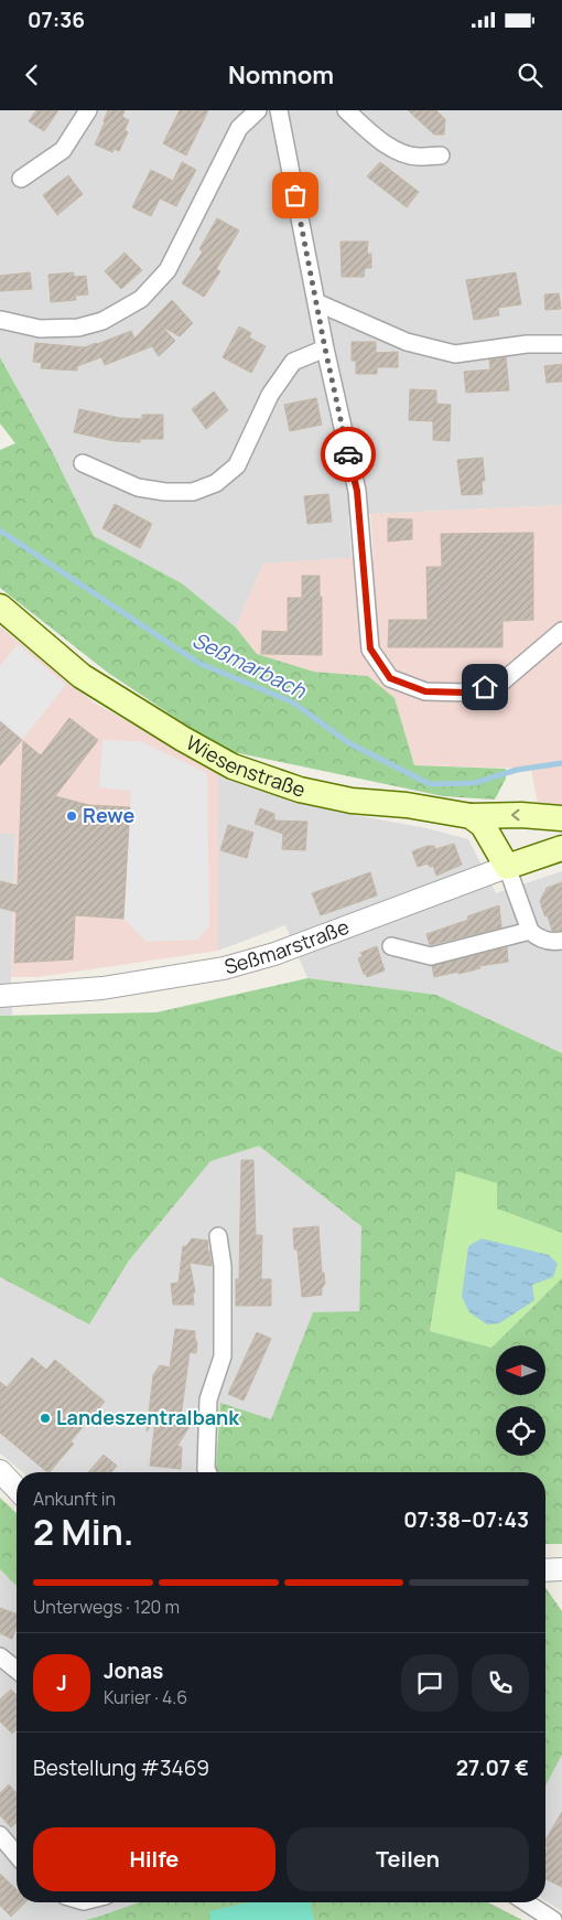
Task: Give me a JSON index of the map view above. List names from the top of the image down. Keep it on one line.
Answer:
{"streets":{"main road":["Wiesenstraße","Seßmarstraße"]},"water":["Seßmarbach"],"places":["Rewe","Landeszentralbank"],"north":"left","page":{"status":"07:36","header":"Nomnom","heading":["2 Min.","Ankunft in","07:38–07:43"],"panel":["Jonas","Kurier · 4.6","Bestellung #3469","27.07 €"],"bar":"Unterwegs · 120 m","round":"J","buttons":["Hilfe","Teilen"]}}
